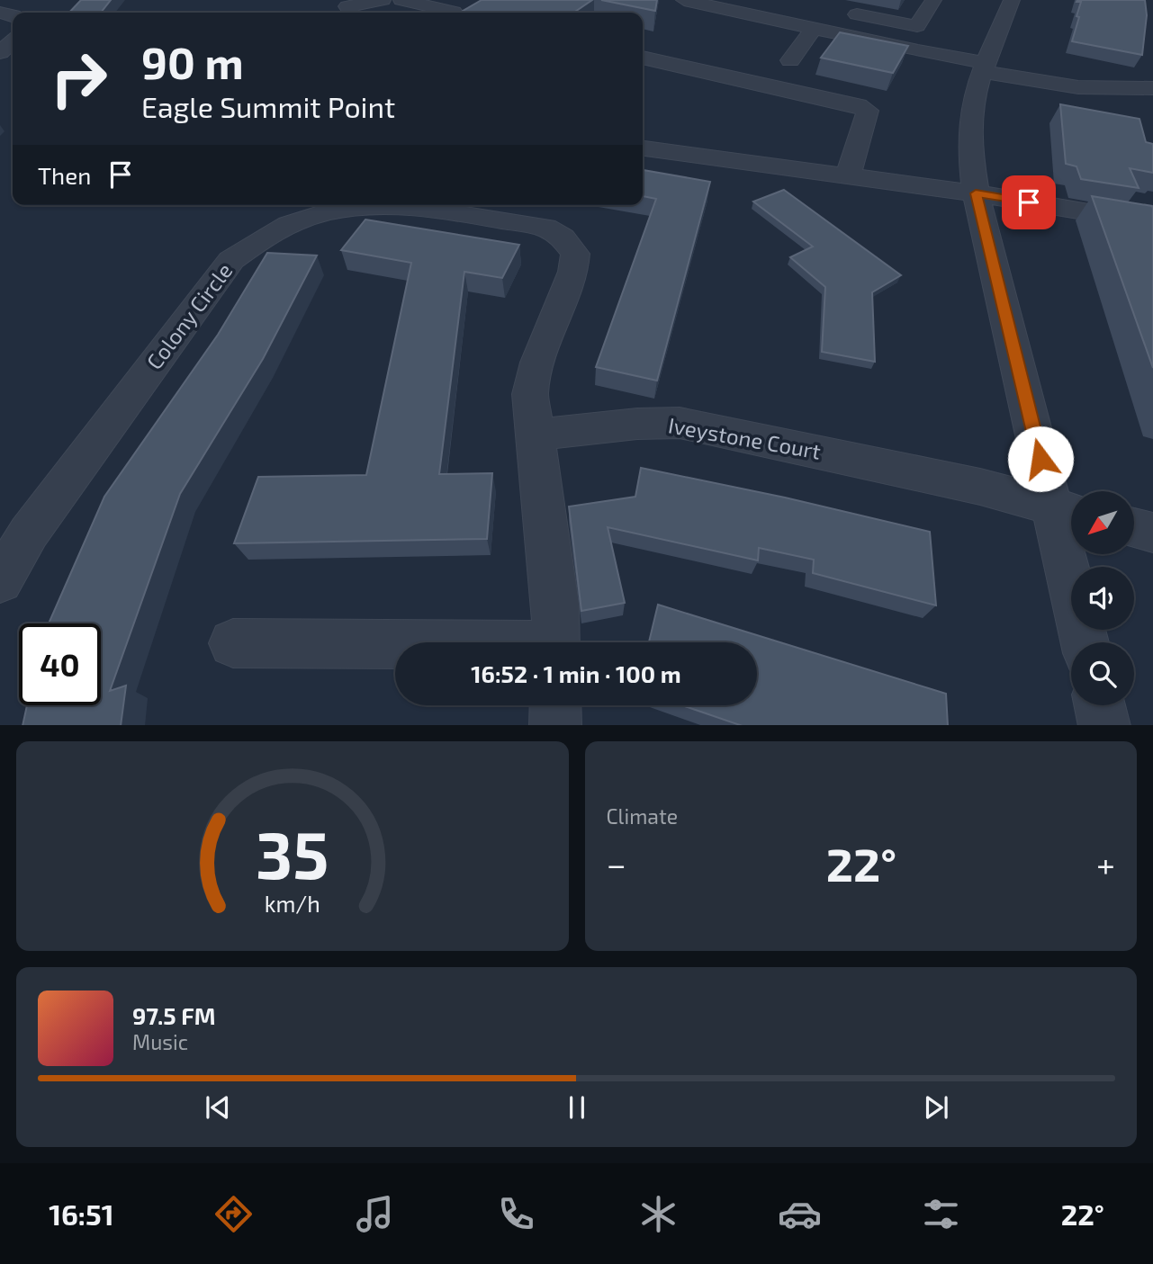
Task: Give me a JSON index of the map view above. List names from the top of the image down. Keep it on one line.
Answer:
{"streets":{"street":["Colony Circle","Iveystone Court"]},"crossings":[["Colony Circle","Iveystone Court"]],"north":"bottom left","page":{"turn":["90 m","Eagle Summit Point"],"then":"Then","limit":"40","trip":"16:52 · 1 min · 100 m","tile":"Climate","heat":["−","22°","+"],"song":["97.5 FM","Music"],"tabs":["16:51","22°"],"gauge":["35","km/h"]}}
